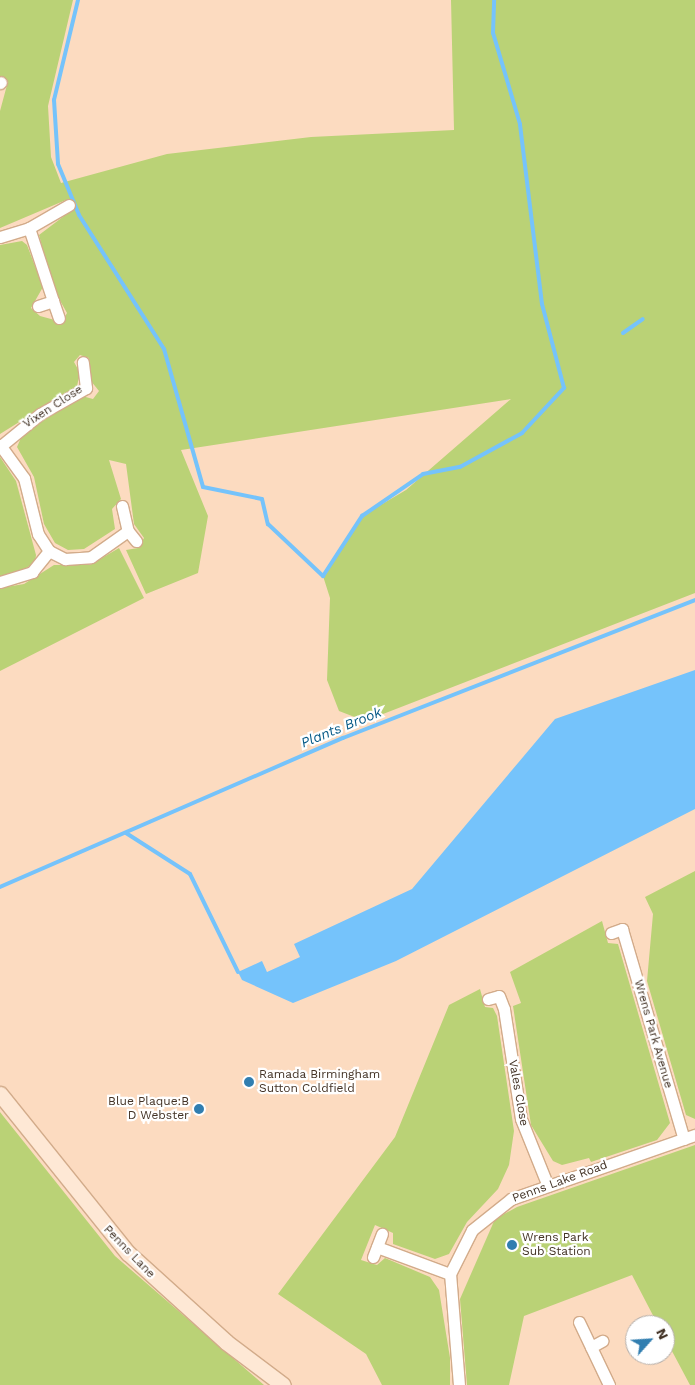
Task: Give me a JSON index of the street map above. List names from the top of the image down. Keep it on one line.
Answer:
{"streets":{"main road":["Penns Lane"],"street":["Vixen Close","Wrens Park Avenue","Vales Close","Penns Lake Road"]},"crossings":[["Wrens Park Avenue","Penns Lake Road"],["Vales Close","Penns Lake Road"]],"water":["Plants Brook"],"places":["Ramada Birmingham Sutton Coldfield","Blue Plaque:B D Webster","Wrens Park Sub Station"],"north":"top right"}
